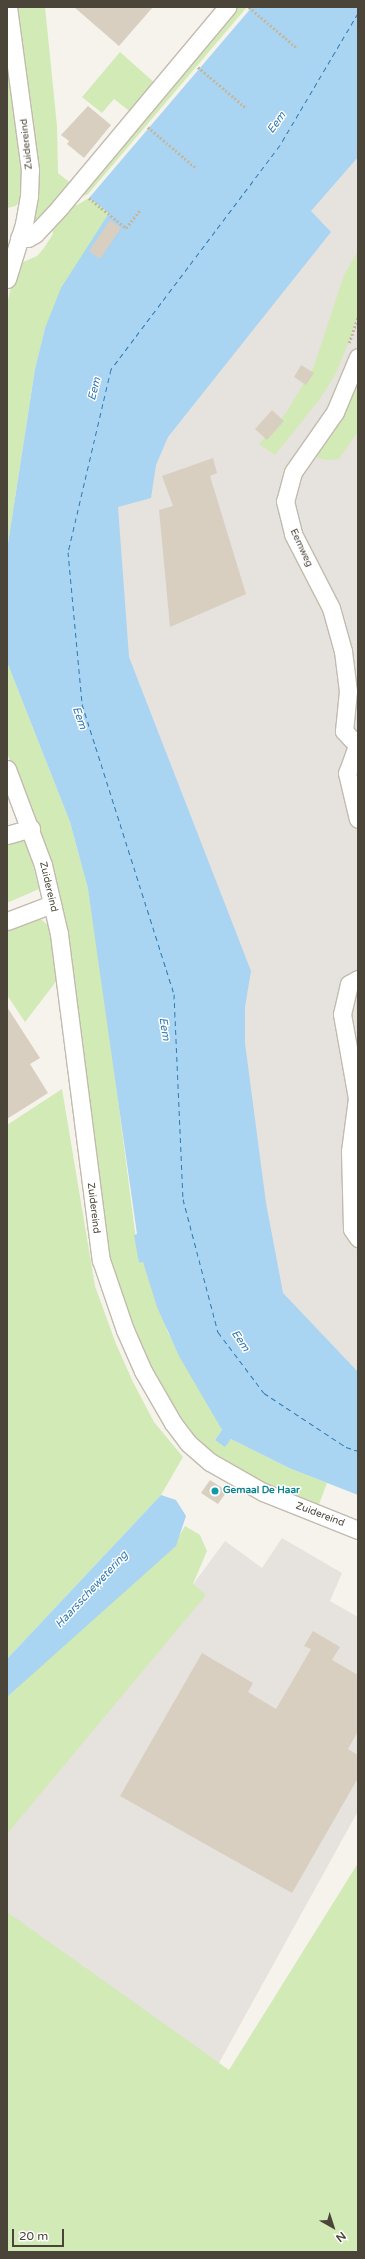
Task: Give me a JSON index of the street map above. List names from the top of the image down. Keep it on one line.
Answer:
{"streets":{"street":["Zuidereind","Eemweg"]},"water":["Eem","Haarsschewetering"],"places":["Gemaal De Haar"],"scale_bar":"20 m","north":"bottom right"}
